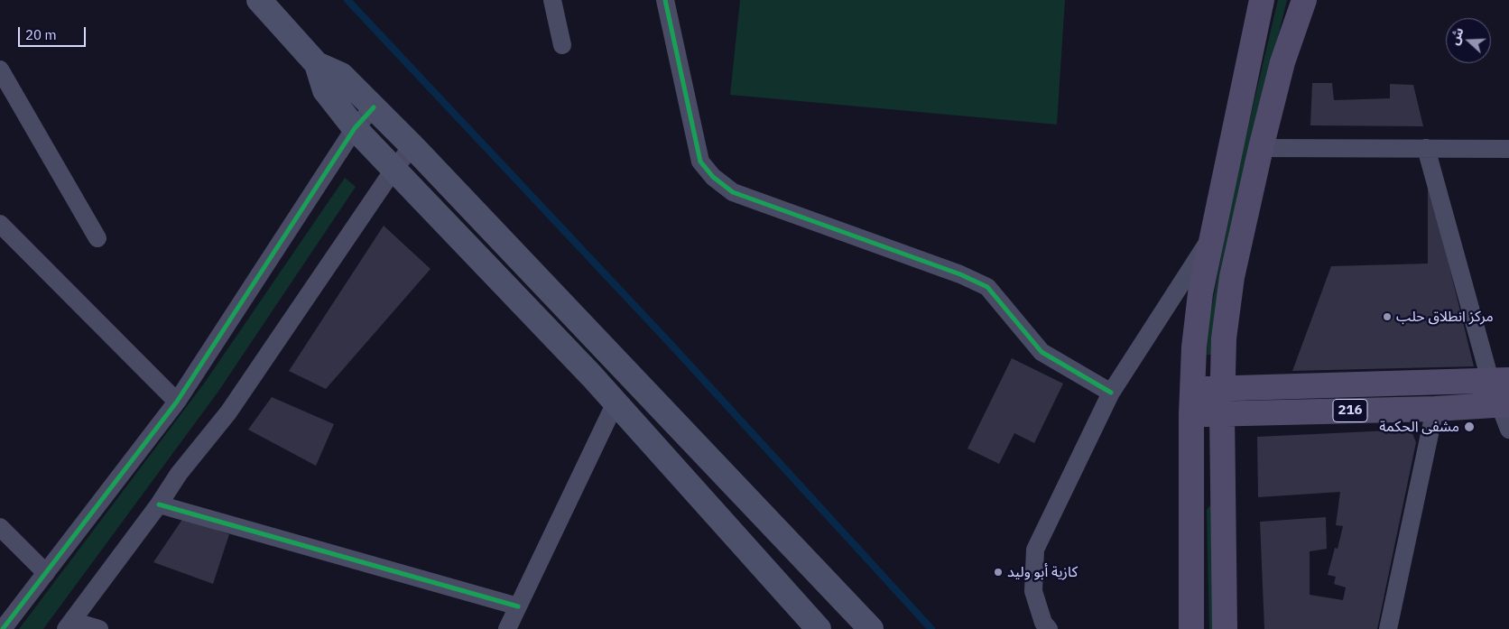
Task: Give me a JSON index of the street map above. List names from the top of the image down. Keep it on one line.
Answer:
{"streets":{"main road":["216"]},"places":["مركز انطلاق حلب","مشفى الحكمة","كازية أبو وليد"],"scale_bar":"20 m","north":"left"}
